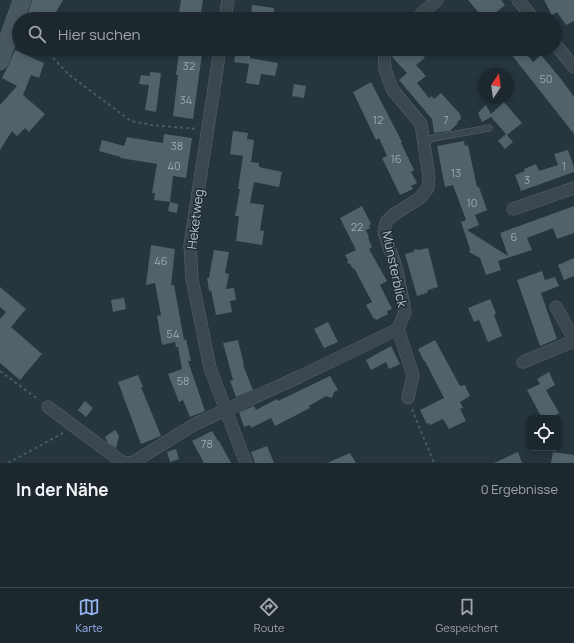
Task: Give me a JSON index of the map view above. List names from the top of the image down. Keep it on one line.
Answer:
{"streets":{"street":["Heketweg","Münsterblick"]},"house_numbers":["32","50","34","12","7","38","16","40","1","13","3","10","22","6","46","54","58","78"],"north":"top","page":{"search":"Hier suchen","heading":["In der Nähe","0 Ergebnisse"],"nav":["Karte","Route","Gespeichert"]}}
